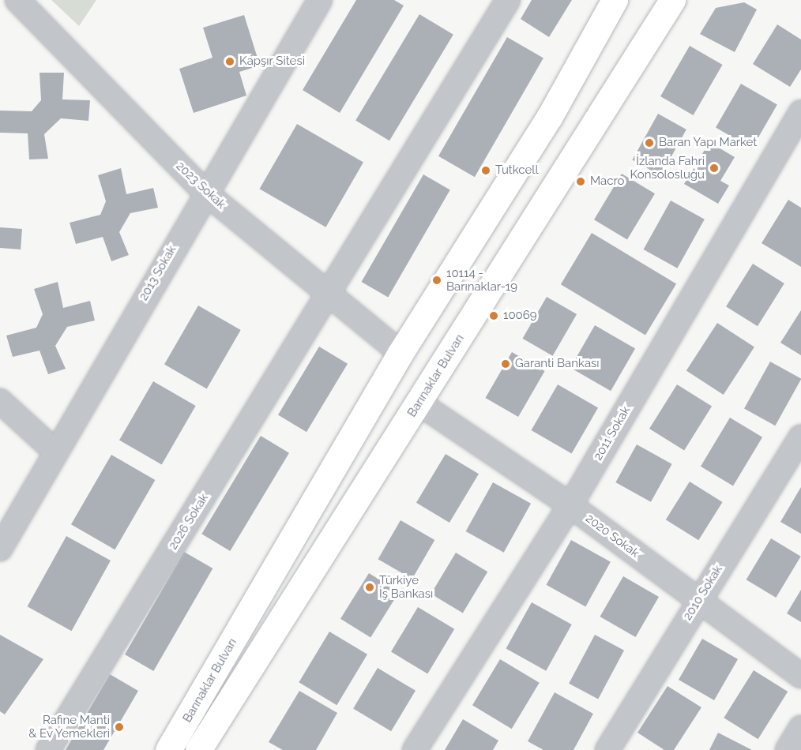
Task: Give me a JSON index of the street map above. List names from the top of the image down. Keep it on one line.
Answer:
{"streets":{"main road":["Barınaklar Bulvarı"],"street":["2023 Sokak","2013 Sokak","2011 Sokak","2026 Sokak","2020 Sokak","2010 Sokak"]},"crossings":[["2023 Sokak","2013 Sokak"],["2023 Sokak","Barınaklar Bulvarı"],["2023 Sokak","2026 Sokak"],["Barınaklar Bulvarı","2020 Sokak"],["2011 Sokak","2020 Sokak"],["2020 Sokak","2010 Sokak"]],"places":["Kapşır Sitesi","Baran Yapı Market","İzlanda Fahri Konsolosluğu","Tutkcell","Macro","10114 - Barınaklar-19","10069","Garanti Bankası","Türkiye İş Bankası","Rafine Manti & Ev Yemekleri"]}
